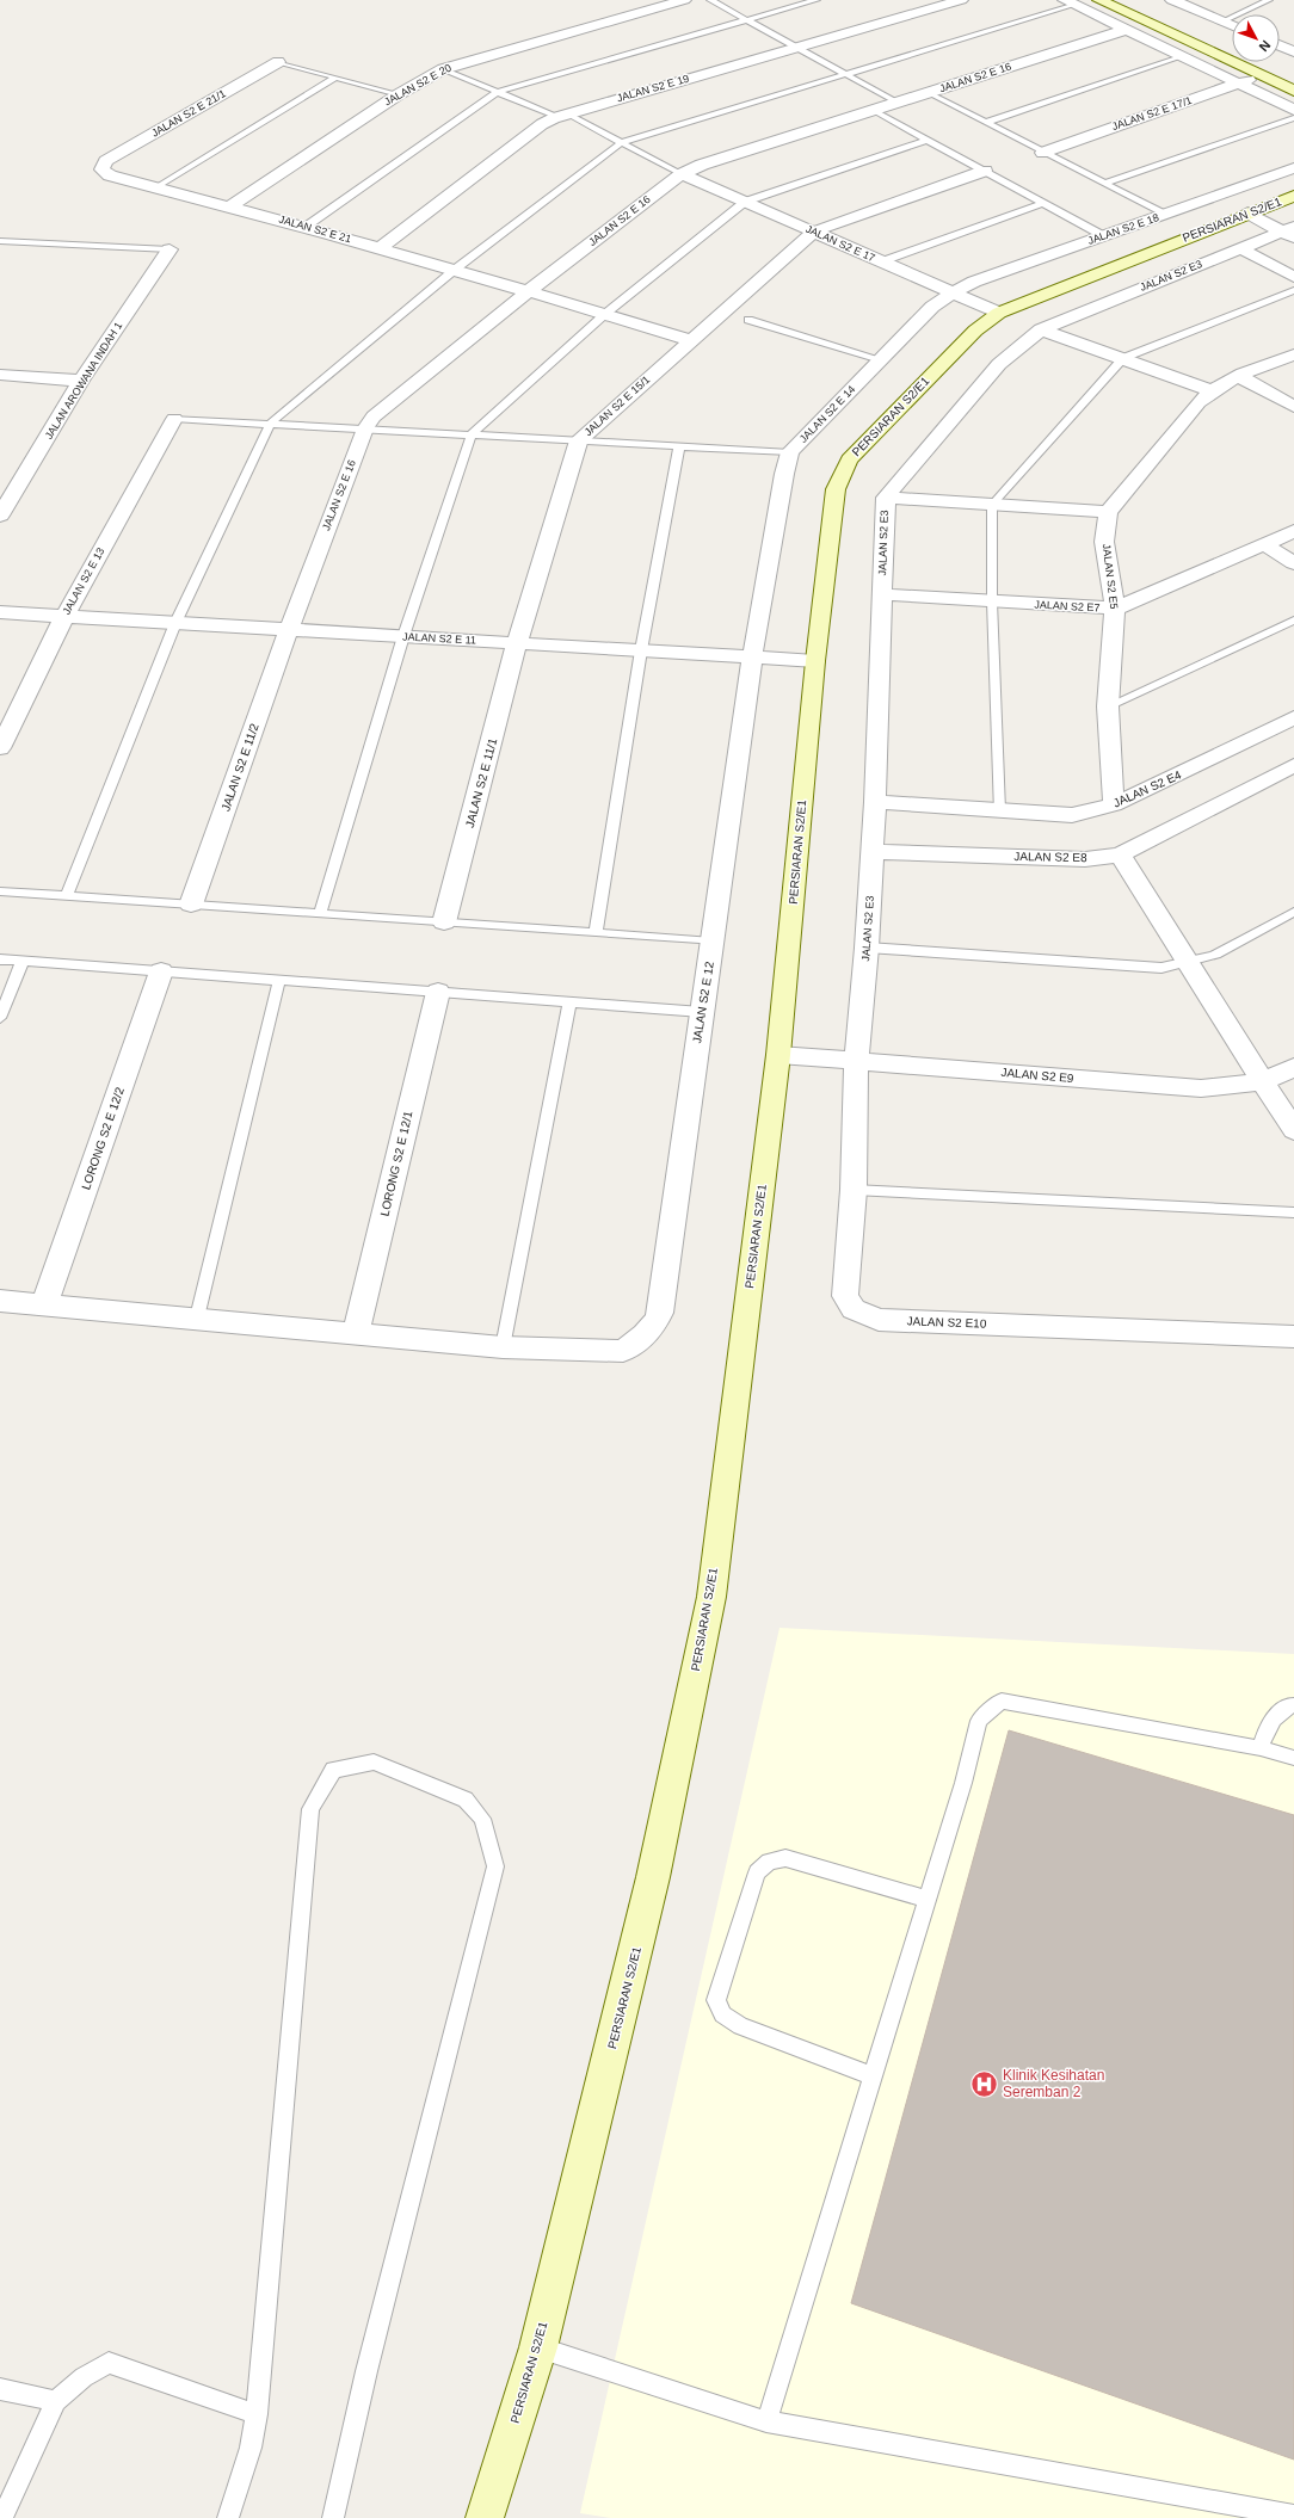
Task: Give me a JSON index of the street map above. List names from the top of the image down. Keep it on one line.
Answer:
{"streets":{"street":["JALAN S2 E 16","JALAN S2 E 20","JALAN S2 E 19","JALAN S2 E 21/1","JALAN S2 E 17/1","PERSIARAN S2/E1","JALAN S2 E 21","JALAN S2 E 18","JALAN S2 E 17","JALAN S2 E3","JALAN AROWANA INDAH 1","JALAN S2 E 15/1","JALAN S2 E 14","JALAN S2 E5","JALAN S2 E 13","JALAN S2 E7","JALAN S2 E 11","JALAN S2 E 11/2","JALAN S2 E 11/1","JALAN S2 E4","JALAN S2 E8","JALAN S2 E 12","JALAN S2 E9","LORONG S2 E 12/2","LORONG S2 E 12/1","JALAN S2 E10"]},"crossings":[["JALAN S2 E 16","JALAN S2 E 21"],["JALAN S2 E 16","JALAN S2 E 17"],["JALAN S2 E 16","JALAN S2 E 11"],["JALAN S2 E 16","JALAN S2 E 11/2"],["JALAN S2 E 20","JALAN S2 E 21"],["JALAN S2 E 19","JALAN S2 E 21"],["JALAN S2 E 21/1","JALAN S2 E 21"],["PERSIARAN S2/E1","JALAN S2 E 17"],["PERSIARAN S2/E1","JALAN S2 E 11"],["PERSIARAN S2/E1","JALAN S2 E9"],["JALAN S2 E 21","JALAN S2 E 15/1"],["JALAN S2 E 18","JALAN S2 E 17"],["JALAN S2 E 18","JALAN S2 E 14"],["JALAN S2 E 17","JALAN S2 E 15/1"],["JALAN S2 E 17","JALAN S2 E 14"],["JALAN S2 E3","JALAN S2 E7"],["JALAN S2 E3","JALAN S2 E4"],["JALAN S2 E3","JALAN S2 E8"],["JALAN S2 E3","JALAN S2 E9"],["JALAN S2 E3","JALAN S2 E10"],["JALAN S2 E 15/1","JALAN S2 E 11"],["JALAN S2 E 15/1","JALAN S2 E 11/1"],["JALAN S2 E 14","JALAN S2 E 11"],["JALAN S2 E 14","JALAN S2 E 12"],["JALAN S2 E5","JALAN S2 E7"],["JALAN S2 E5","JALAN S2 E4"],["JALAN S2 E 13","JALAN S2 E 11"],["JALAN S2 E 11","JALAN S2 E 11/2"],["JALAN S2 E 11","JALAN S2 E 11/1"],["JALAN S2 E 11","JALAN S2 E 12"],["JALAN S2 E 12","LORONG S2 E 12/2"],["JALAN S2 E 12","LORONG S2 E 12/1"],["JALAN S2 E9","JALAN S2 E10"]],"places":{"hospital":["Klinik Kesihatan Seremban 2"]},"north":"bottom right"}
